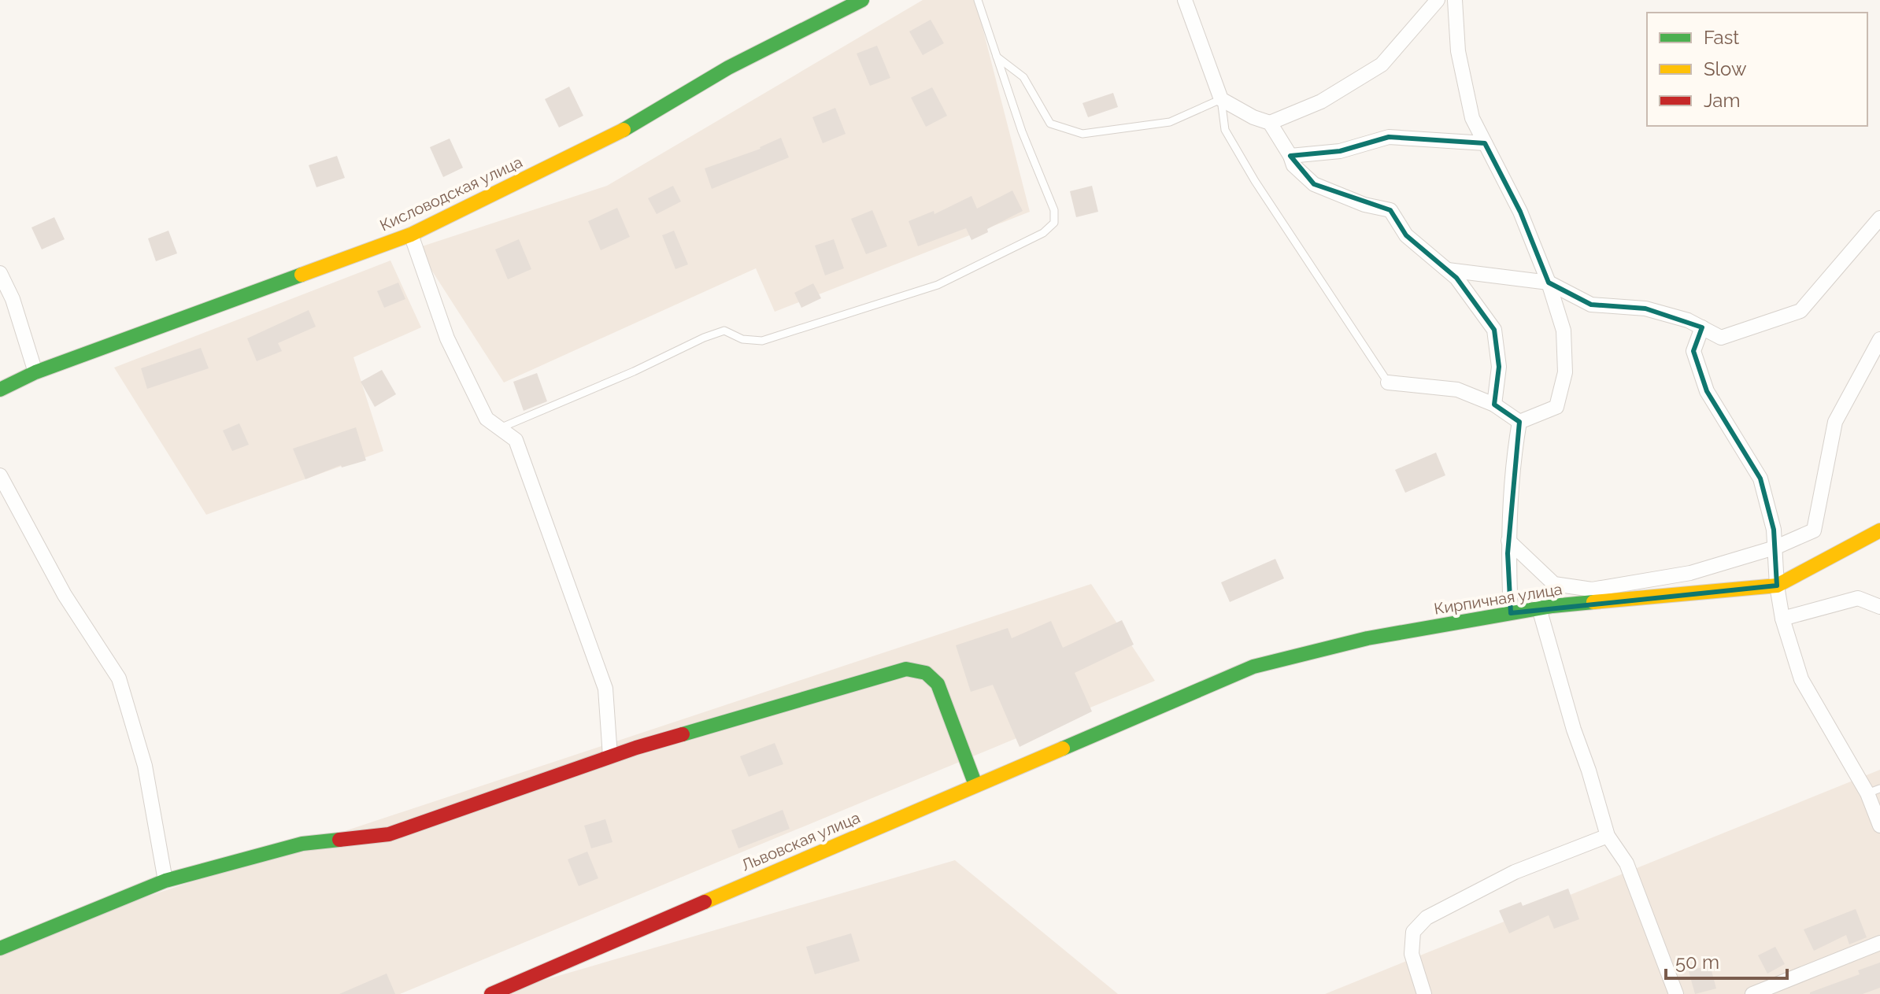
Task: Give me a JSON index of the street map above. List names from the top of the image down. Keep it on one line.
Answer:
{"streets":{"street":["Кисловодская улица","Кирпичная улица","Львовская улица"]},"crossings":[["Кирпичная улица","Львовская улица"]],"legend":["Fast","Slow","Jam"],"scale_bar":"50 m"}
